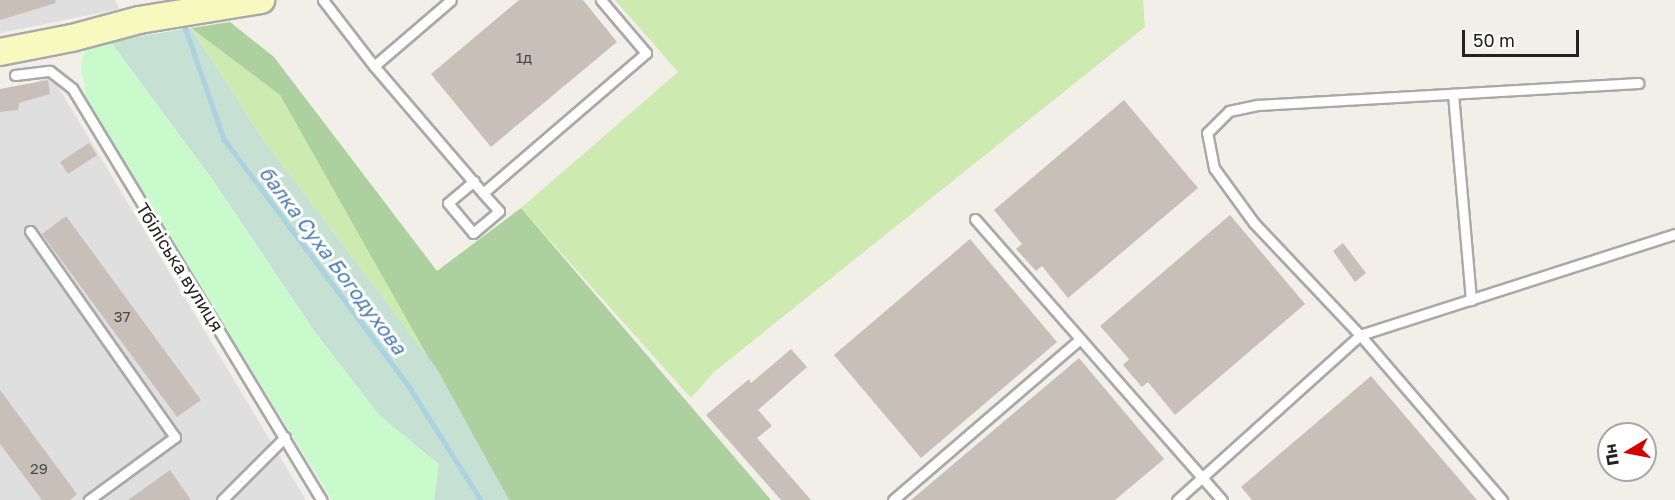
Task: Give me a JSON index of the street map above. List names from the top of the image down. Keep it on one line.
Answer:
{"streets":{"lane":["Тбіліська вулиця"]},"water":["балка Суха Богодухова"],"house_numbers":["1д","37","29"],"scale_bar":"50 m","north":"left"}
